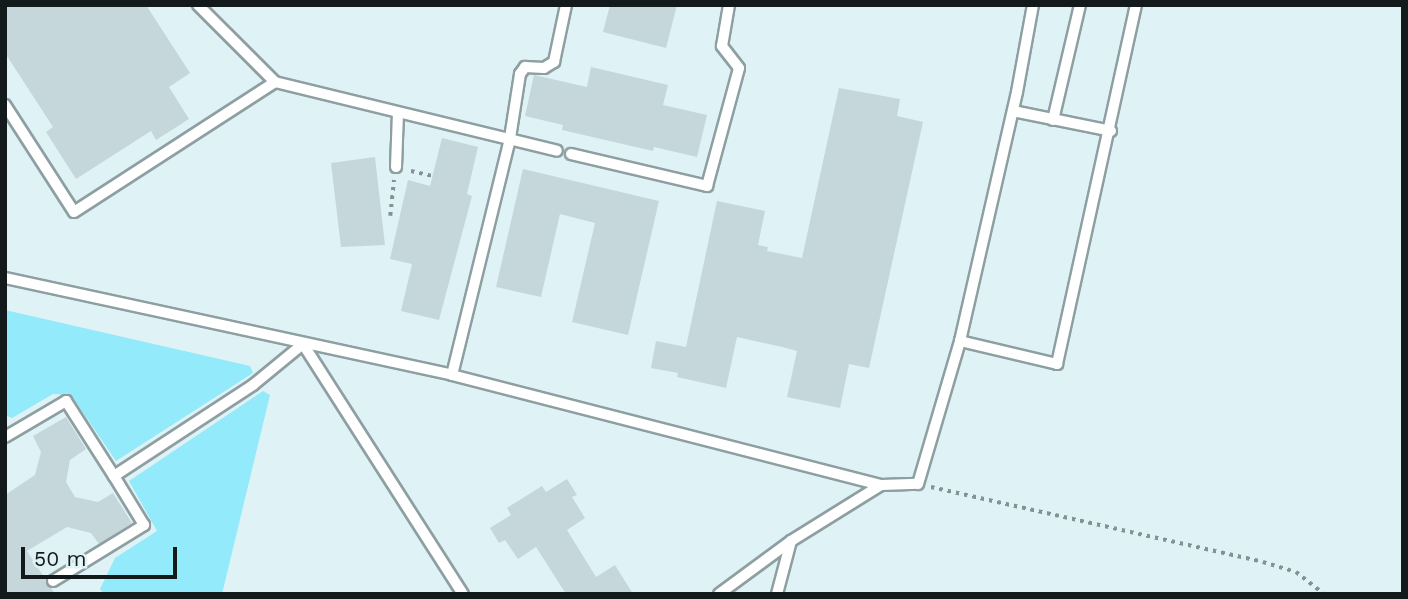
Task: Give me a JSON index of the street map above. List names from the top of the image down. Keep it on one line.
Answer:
{"scale_bar":"50 m"}
